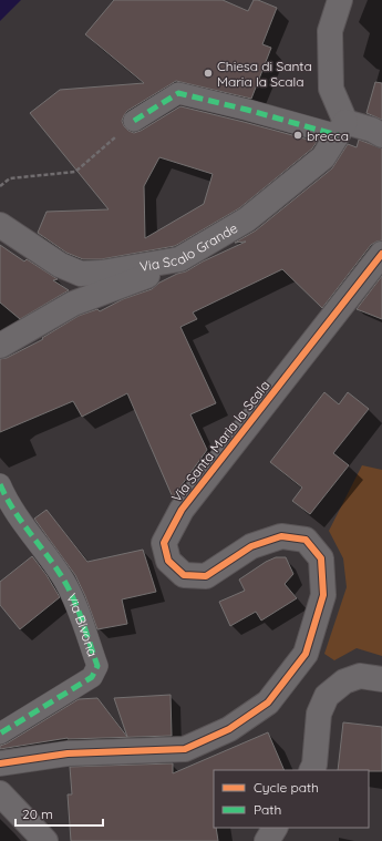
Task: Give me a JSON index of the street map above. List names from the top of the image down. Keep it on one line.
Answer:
{"streets":{"street":["Via Scalo Grande","Via Santa Maria la Scala","Via Bivona"]},"places":["Chiesa di Santa Maria la Scala","brecca"],"legend":["Cycle path","Path"],"scale_bar":"20 m"}
